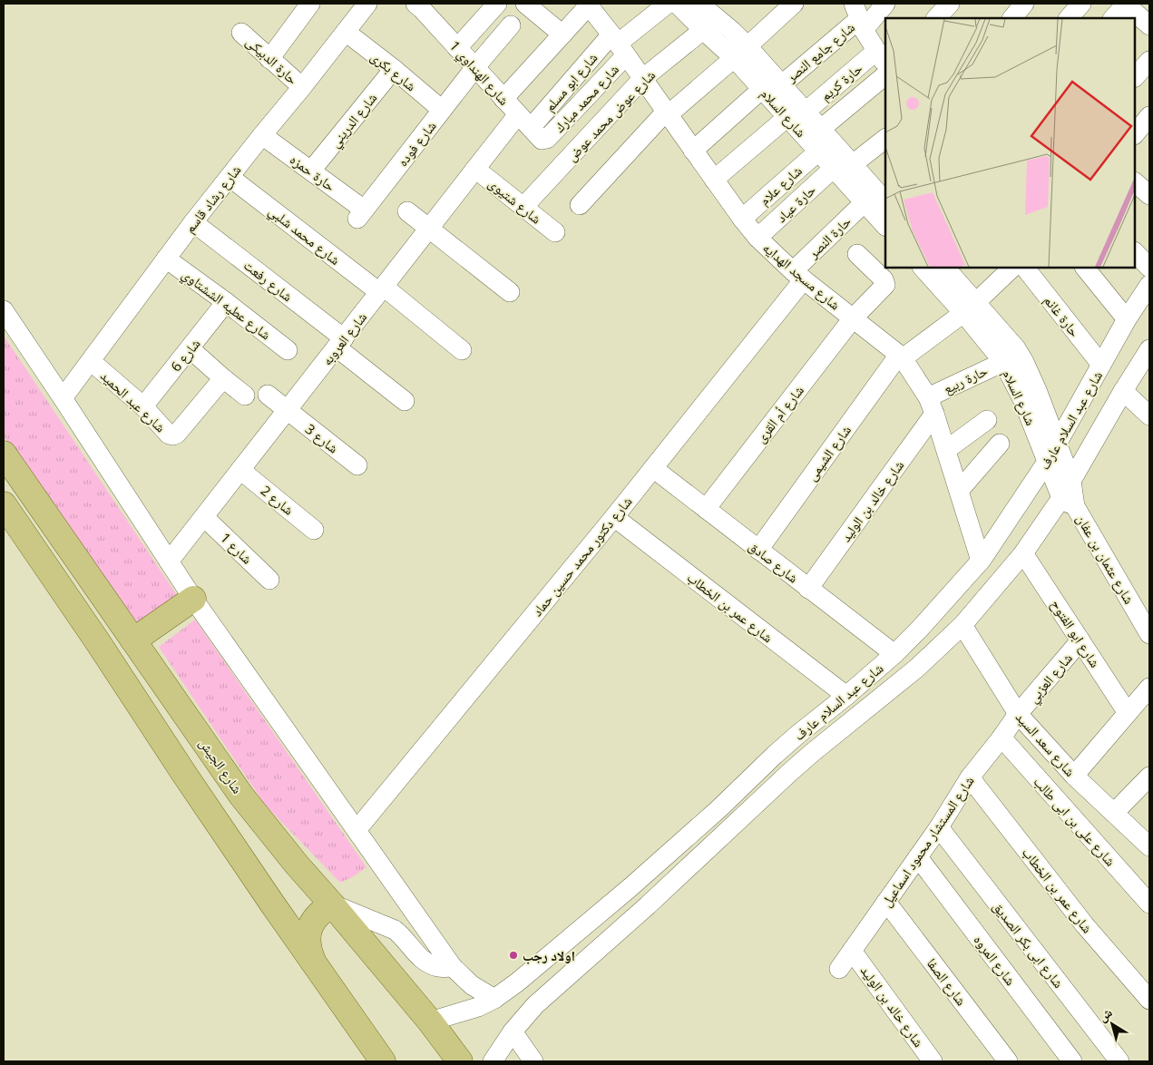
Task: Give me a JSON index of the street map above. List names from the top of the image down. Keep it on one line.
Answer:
{"streets":{"main road":["شارع الجيش"],"street":["شارع جامع النصر","حارة الدبيكى","شارع بكرى","شارع الهنداوي 1","شارع ابو مسلم","حارة كريم","شارع السلام","شارع عوض محمد عوض","شارع الدريني","شارع فوده","حارة حمزه","شارع علام","شارع رشاد قاسم","شارع شتيوى","حارة عياد","شارع محمد شلبي","حارة النصر","شارع مسجد الهدايه","شارع رفعت","شارع عطيه الششتاوي","حارة غانم","شارع العروبه","شارع 6","حارة ربيع","شارع عبد الحميد","شارع أم القرى","شارع عبد السلام عارف","شارع 3","شارع الشيمى","شارع 2","شارع خالد بن الوليد","شارع 1","شارع دكتور محمد حسين حماد","شارع عثمان بن عفان","شارع صادق","شارع عمر بن الخطاب","شارع ابو الفتوح","شارع العزبي","شارع سعد السيد","شارع على بن ابى طالب","شارع المستشار محمود اسماعيل","شارع ابى بكر الصديق","شارع المروه","شارع الصفا"]},"crossings":[["شارع جامع النصر","شارع السلام"],["حارة الدبيكى","شارع رشاد قاسم"],["شارع بكرى","شارع الدريني"],["شارع بكرى","شارع فوده"],["شارع بكرى","شارع رشاد قاسم"],["شارع الهنداوي 1","شارع ابو مسلم"],["شارع الهنداوي 1","شارع فوده"],["شارع الهنداوي 1","شارع العروبه"],["شارع ابو مسلم","شارع مسجد الهدايه"],["شارع ابو مسلم","شارع العروبه"],["حارة كريم","شارع السلام"],["حارة كريم","شارع مسجد الهدايه"],["شارع السلام","شارع عوض محمد عوض"],["شارع السلام","شارع علام"],["شارع السلام","حارة عياد"],["شارع السلام","حارة النصر"],["شارع السلام","حارة ربيع"],["شارع السلام","شارع عبد السلام عارف"],["شارع السلام","شارع الشيمى"],["شارع السلام","شارع عثمان بن عفان"],["شارع عوض محمد عوض","شارع شتيوى"],["شارع عوض محمد عوض","شارع مسجد الهدايه"],["شارع الدريني","حارة حمزه"],["شارع فوده","حارة حمزه"],["حارة حمزه","شارع رشاد قاسم"],["شارع علام","شارع مسجد الهدايه"],["شارع رشاد قاسم","شارع محمد شلبي"],["شارع رشاد قاسم","شارع رفعت"],["شارع رشاد قاسم","شارع عطيه الششتاوي"],["شارع رشاد قاسم","شارع عبد الحميد"],["شارع شتيوى","شارع العروبه"],["حارة عياد","شارع مسجد الهدايه"],["شارع محمد شلبي","شارع العروبه"],["حارة النصر","شارع مسجد الهدايه"],["حارة النصر","شارع دكتور محمد حسين حماد"],["شارع مسجد الهدايه","حارة ربيع"],["شارع مسجد الهدايه","شارع أم القرى"],["شارع مسجد الهدايه","شارع عبد السلام عارف"],["شارع مسجد الهدايه","شارع الشيمى"],["شارع مسجد الهدايه","شارع خالد بن الوليد"],["شارع مسجد الهدايه","شارع دكتور محمد حسين حماد"],["شارع رفعت","شارع العروبه"],["شارع عطيه الششتاوي","شارع 6"],["حارة غانم","شارع عبد السلام عارف"],["شارع العروبه","شارع 3"],["شارع العروبه","شارع 2"],["شارع العروبه","شارع 1"],["شارع 6","شارع عبد الحميد"],["حارة ربيع","شارع خالد بن الوليد"],["شارع أم القرى","شارع صادق"],["شارع عبد السلام عارف","شارع عثمان بن عفان"],["شارع عبد السلام عارف","شارع صادق"],["شارع عبد السلام عارف","شارع عمر بن الخطاب"],["شارع عبد السلام عارف","شارع ابو الفتوح"],["شارع عبد السلام عارف","شارع سعد السيد"],["شارع عبد السلام عارف","شارع الجيش"],["شارع الشيمى","شارع صادق"],["شارع خالد بن الوليد","شارع صادق"],["شارع خالد بن الوليد","شارع المستشار محمود اسماعيل"],["شارع دكتور محمد حسين حماد","شارع صادق"],["شارع دكتور محمد حسين حماد","شارع عمر بن الخطاب"],["شارع عمر بن الخطاب","شارع المستشار محمود اسماعيل"],["شارع ابو الفتوح","شارع العزبي"],["شارع العزبي","شارع سعد السيد"],["شارع العزبي","شارع المستشار محمود اسماعيل"],["شارع سعد السيد","شارع المستشار محمود اسماعيل"],["شارع على بن ابى طالب","شارع المستشار محمود اسماعيل"],["شارع المستشار محمود اسماعيل","شارع ابى بكر الصديق"],["شارع المستشار محمود اسماعيل","شارع المروه"],["شارع المستشار محمود اسماعيل","شارع الصفا"]],"places":["اولاد رجب"],"north":"top left"}
